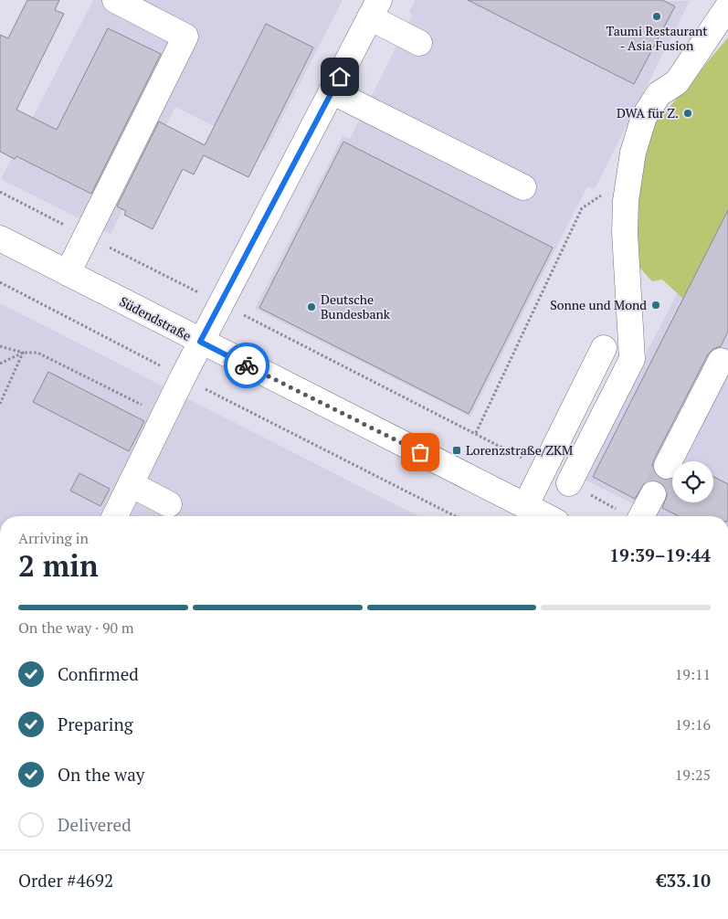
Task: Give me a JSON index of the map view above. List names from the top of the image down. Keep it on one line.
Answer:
{"streets":{"street":["Südendstraße"]},"places":{"other":["Taumi Restaurant - Asia Fusion","DWA für Z.","Sonne und Mond","Deutsche Bundesbank"],"transit":["Lorenzstraße/ZKM"]},"page":{"heading":["2 min","Arriving in","19:39–19:44"],"panel":["Order #4692","€33.10"],"bar":"On the way · 90 m","list":[["Confirmed","19:11"],["Preparing","19:16"],["On the way","19:25"],"Delivered"]}}
